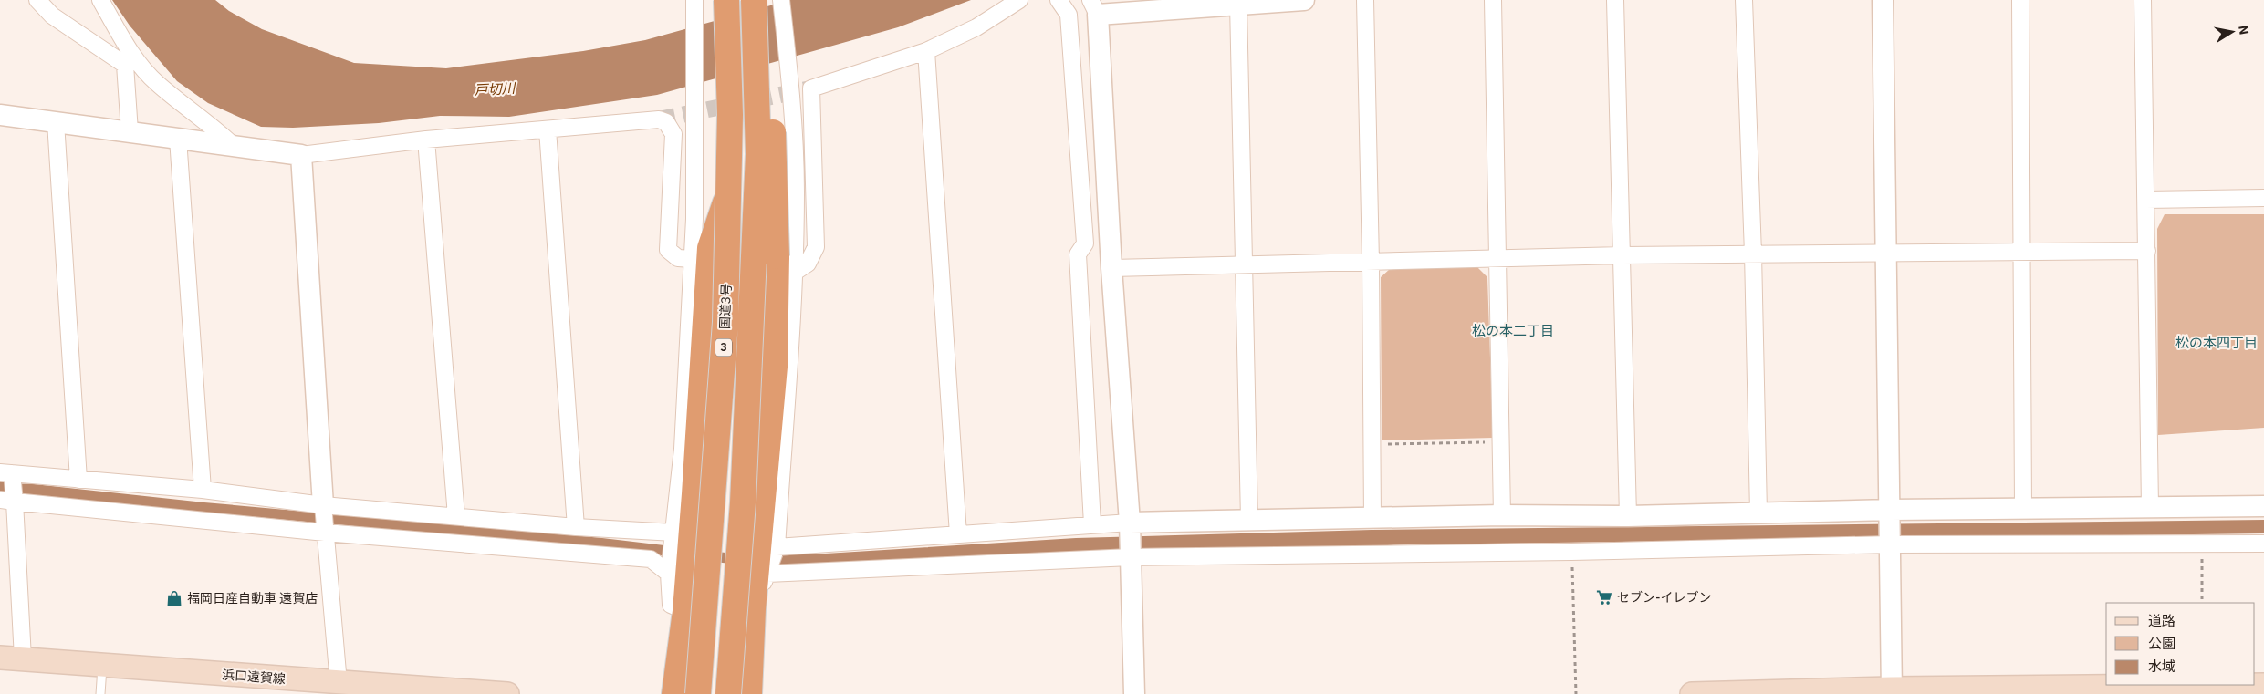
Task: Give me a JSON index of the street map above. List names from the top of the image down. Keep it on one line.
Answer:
{"streets":{"highway":["国道3号","3"],"main road":["浜口遠賀線"]},"districts":["松の本二丁目","松の本四丁目"],"water":["戸切川"],"places":{"supermarket":["セブン-イレブン"],"shop":["福岡日産自動車 遠賀店"]},"legend":["道路","公園","水域"],"north":"right"}
